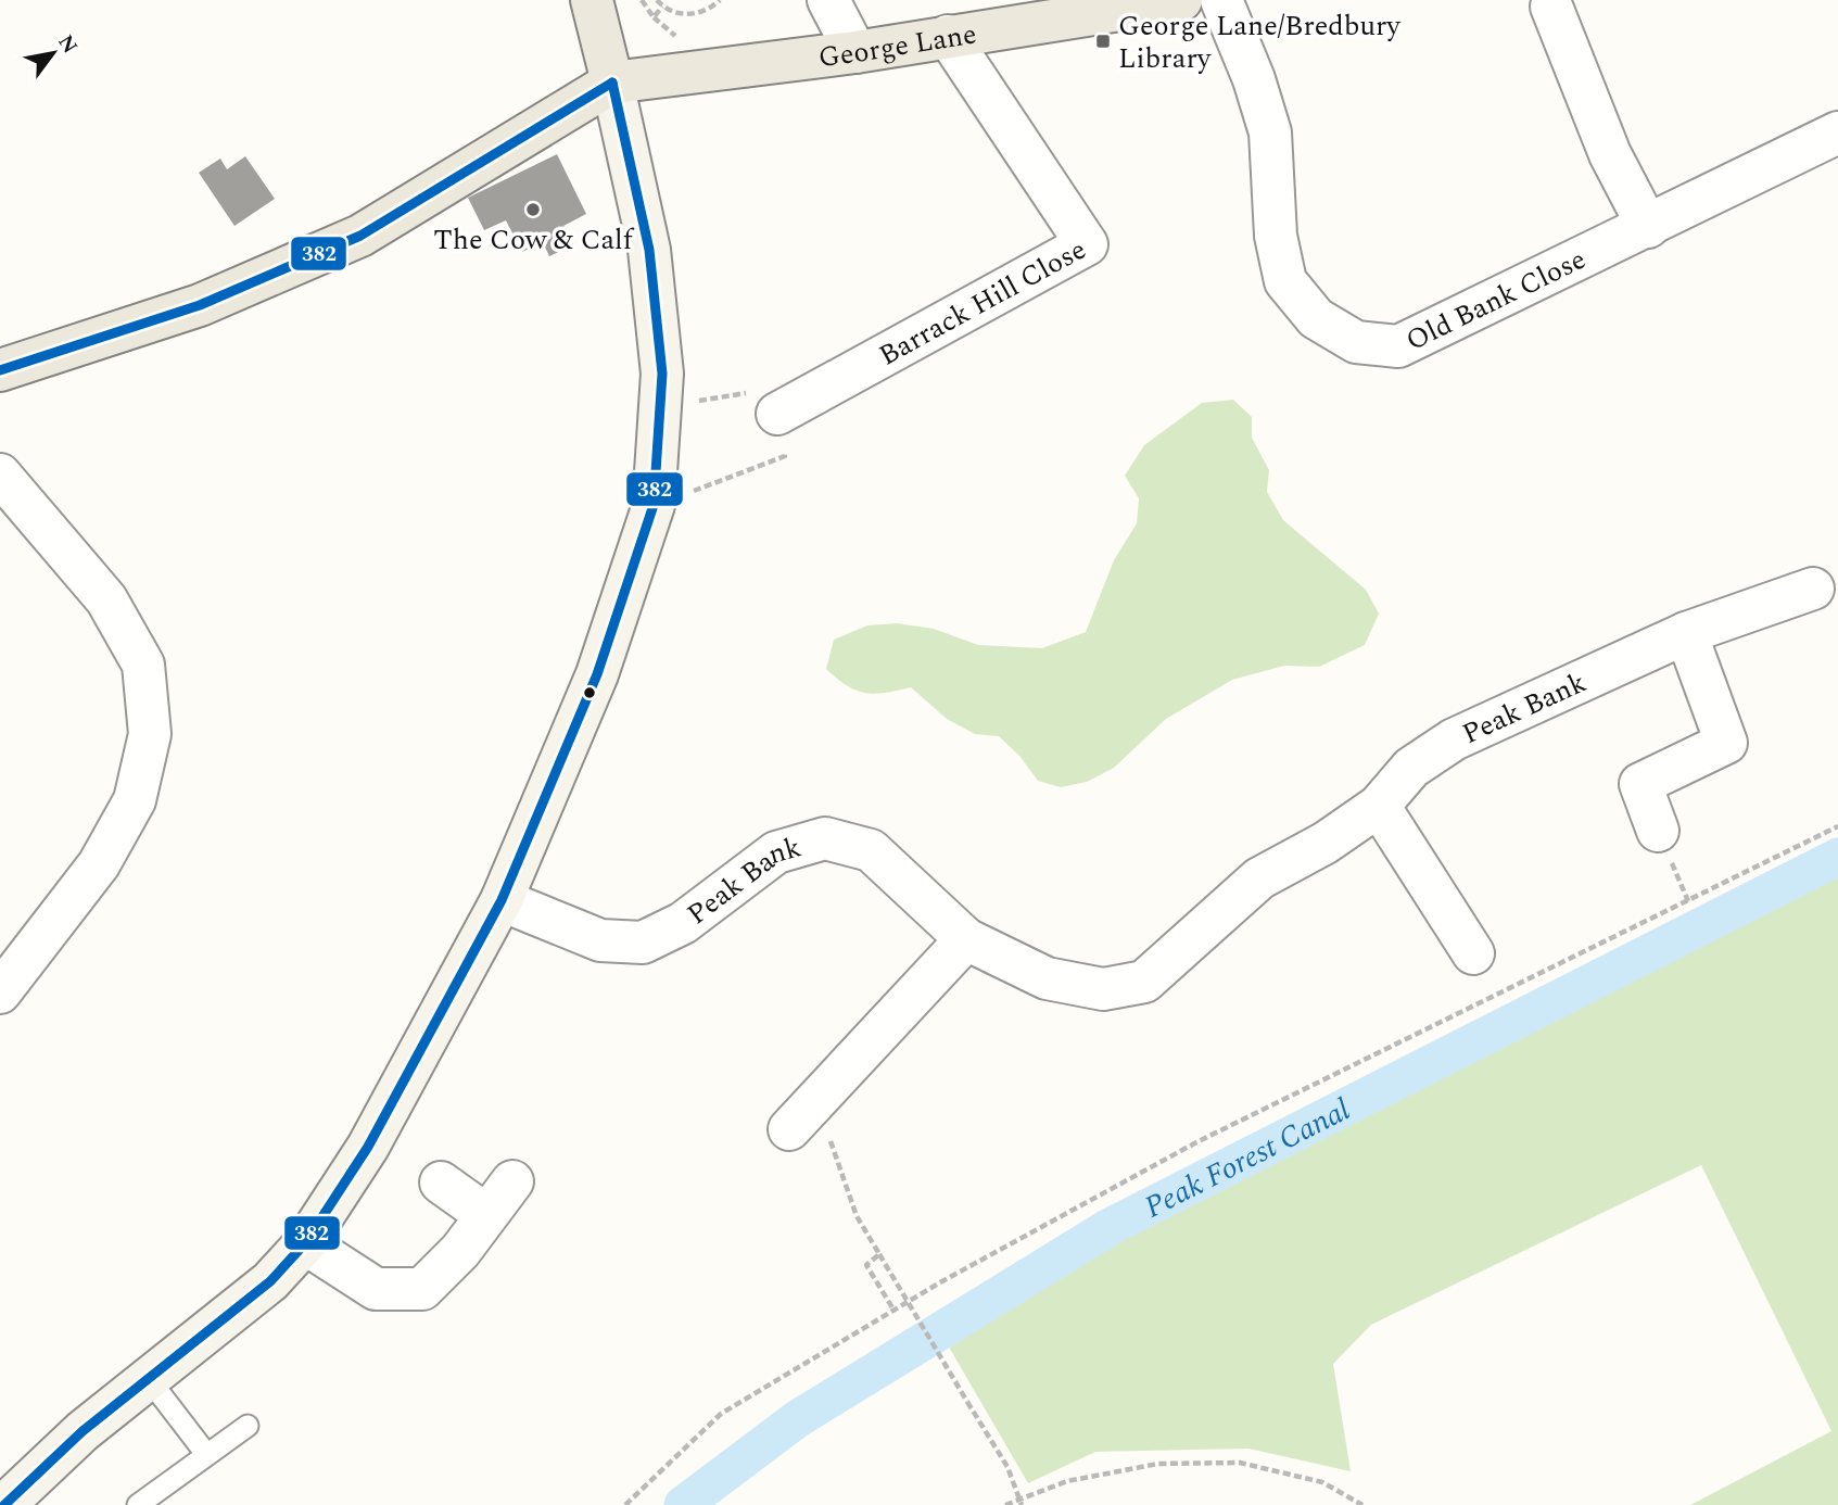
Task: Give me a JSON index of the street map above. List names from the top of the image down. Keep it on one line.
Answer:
{"streets":{"main road":["George Lane"],"street":["Old Bank Close","Barrack Hill Close","Peak Bank"]},"crossings":[["George Lane","Barrack Hill Close"]],"water":["Peak Forest Canal"],"places":{"transit":["George Lane/Bredbury Library"],"other":["The Cow & Calf"]},"lines":["transit line 382"],"north":"top right"}
